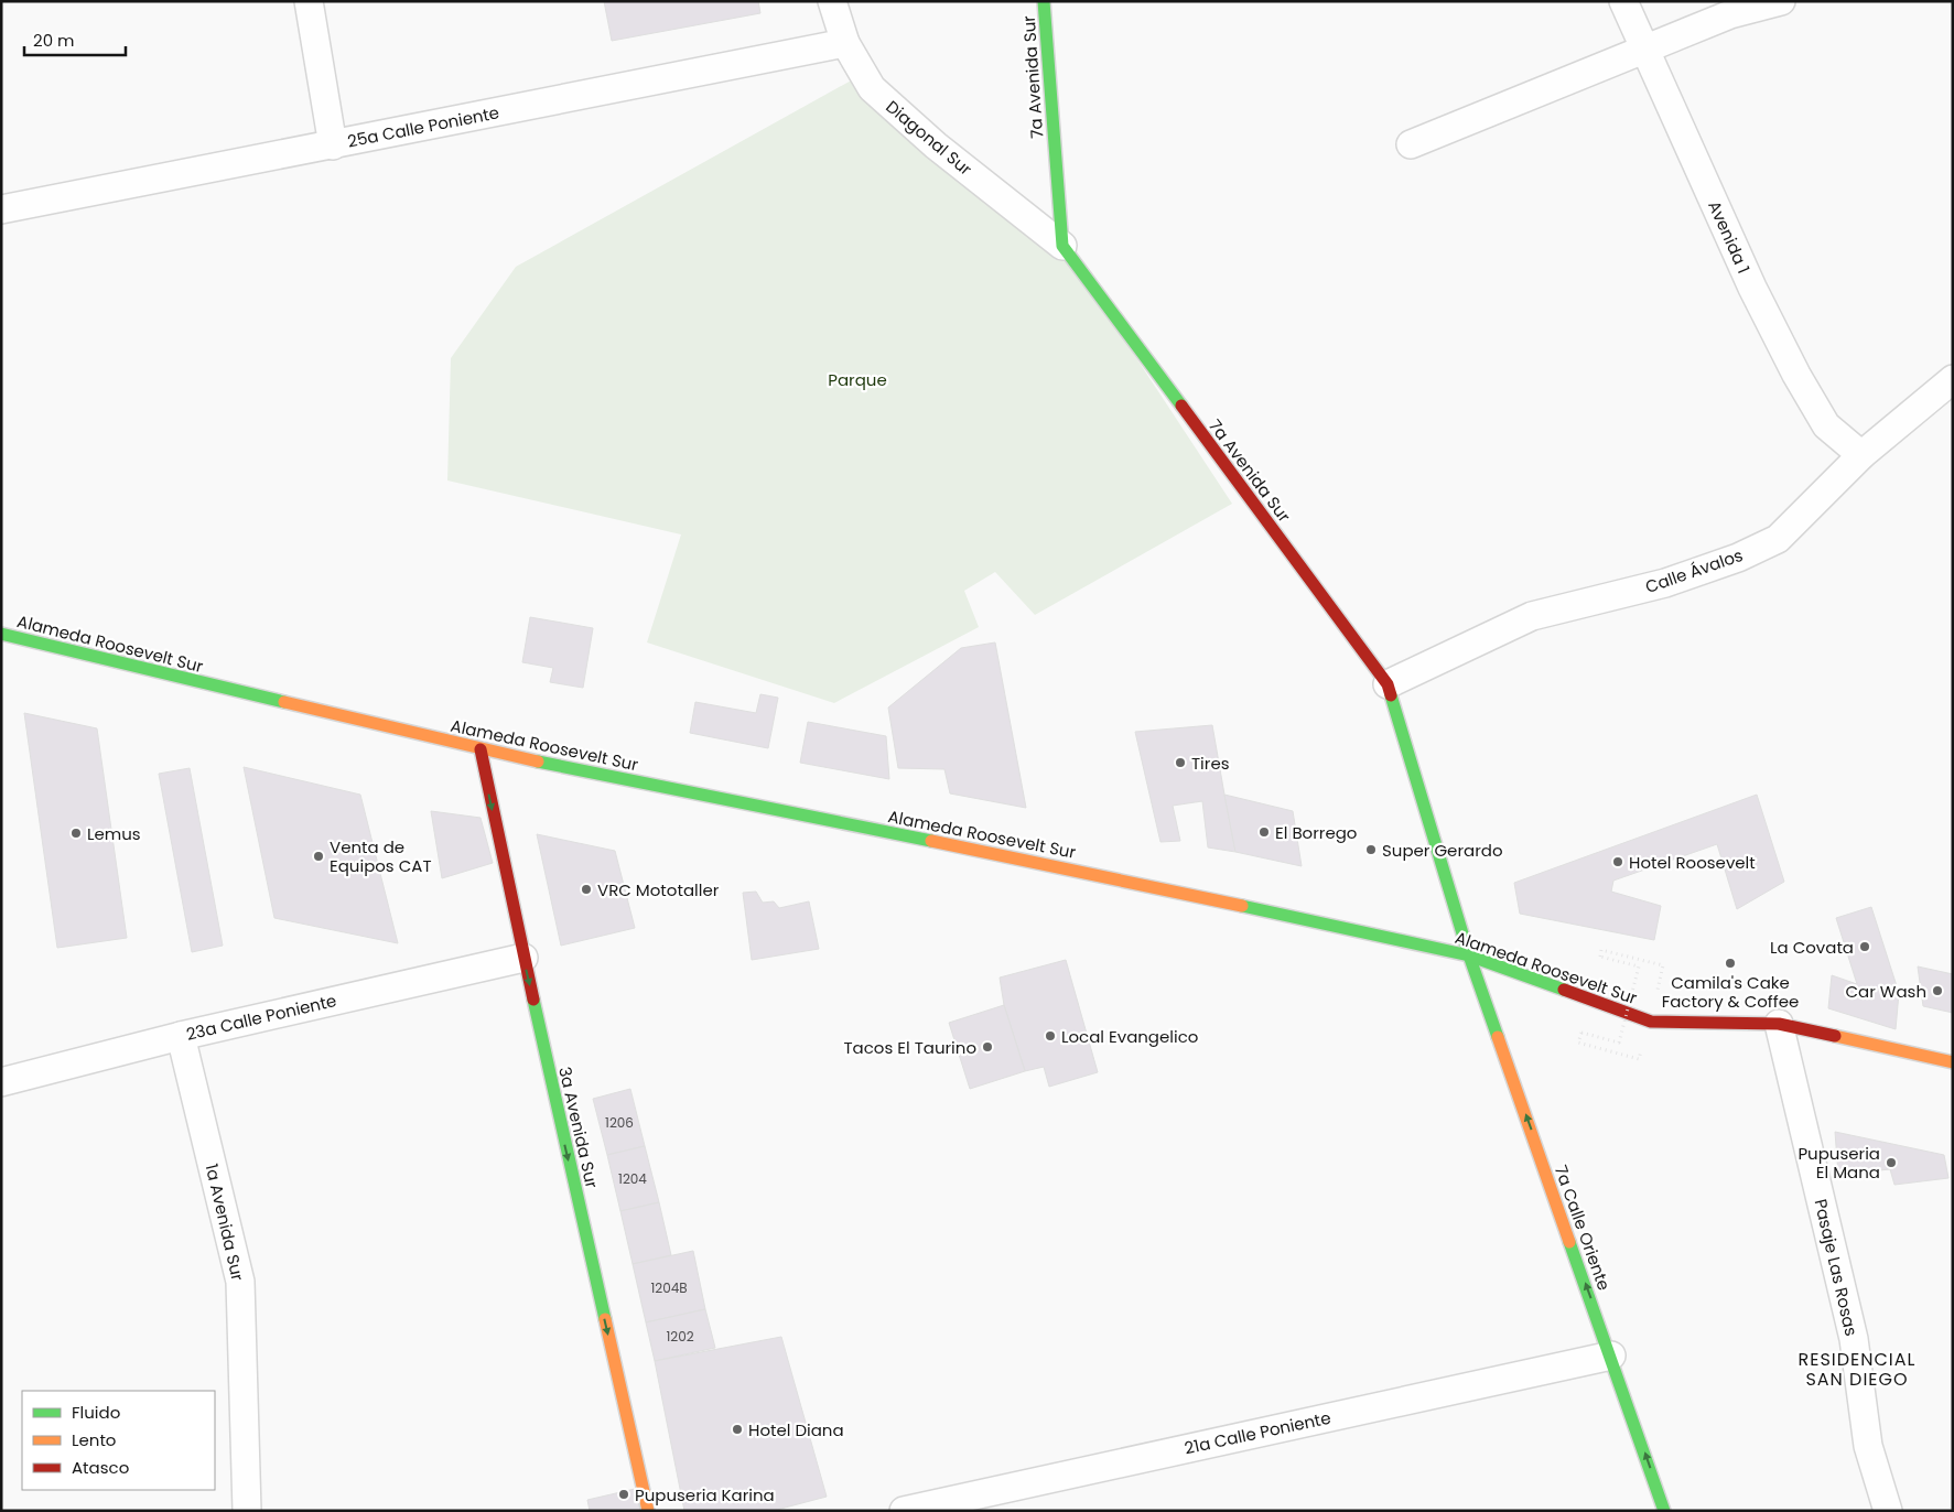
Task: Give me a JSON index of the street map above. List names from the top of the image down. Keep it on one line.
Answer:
{"streets":{"main road":["7a Avenida Sur","Alameda Roosevelt Sur","3a Avenida Sur","7a Calle Oriente"],"street":["25a Calle Poniente","Diagonal Sur","Avenida 1","Calle Ávalos","23a Calle Poniente","1a Avenida Sur","Pasaje Las Rosas","21a Calle Poniente"]},"crossings":[["7a Avenida Sur","Diagonal Sur"],["7a Avenida Sur","Calle Ávalos"],["7a Avenida Sur","Alameda Roosevelt Sur"],["7a Avenida Sur","7a Calle Oriente"],["25a Calle Poniente","Diagonal Sur"],["Avenida 1","Calle Ávalos"],["Alameda Roosevelt Sur","3a Avenida Sur"],["Alameda Roosevelt Sur","7a Calle Oriente"],["Alameda Roosevelt Sur","Pasaje Las Rosas"],["23a Calle Poniente","3a Avenida Sur"],["23a Calle Poniente","1a Avenida Sur"],["7a Calle Oriente","21a Calle Poniente"]],"one_way":["3a Avenida Sur","7a Calle Oriente"],"districts":["RESIDENCIAL SAN DIEGO"],"parks":["Parque"],"places":["Tires","El Borrego","Lemus","Super Gerardo","Venta de Equipos CAT","Hotel Roosevelt","VRC Mototaller","La Covata","Camila's Cake Factory & Coffee","Car Wash","Local Evangelico","Tacos El Taurino","Pupuseria El Mana","Hotel Diana","Pupuseria Karina"],"house_numbers":["1206","1204","1204B","1202"],"legend":["Fluido","Lento","Atasco"],"scale_bar":"20 m"}
